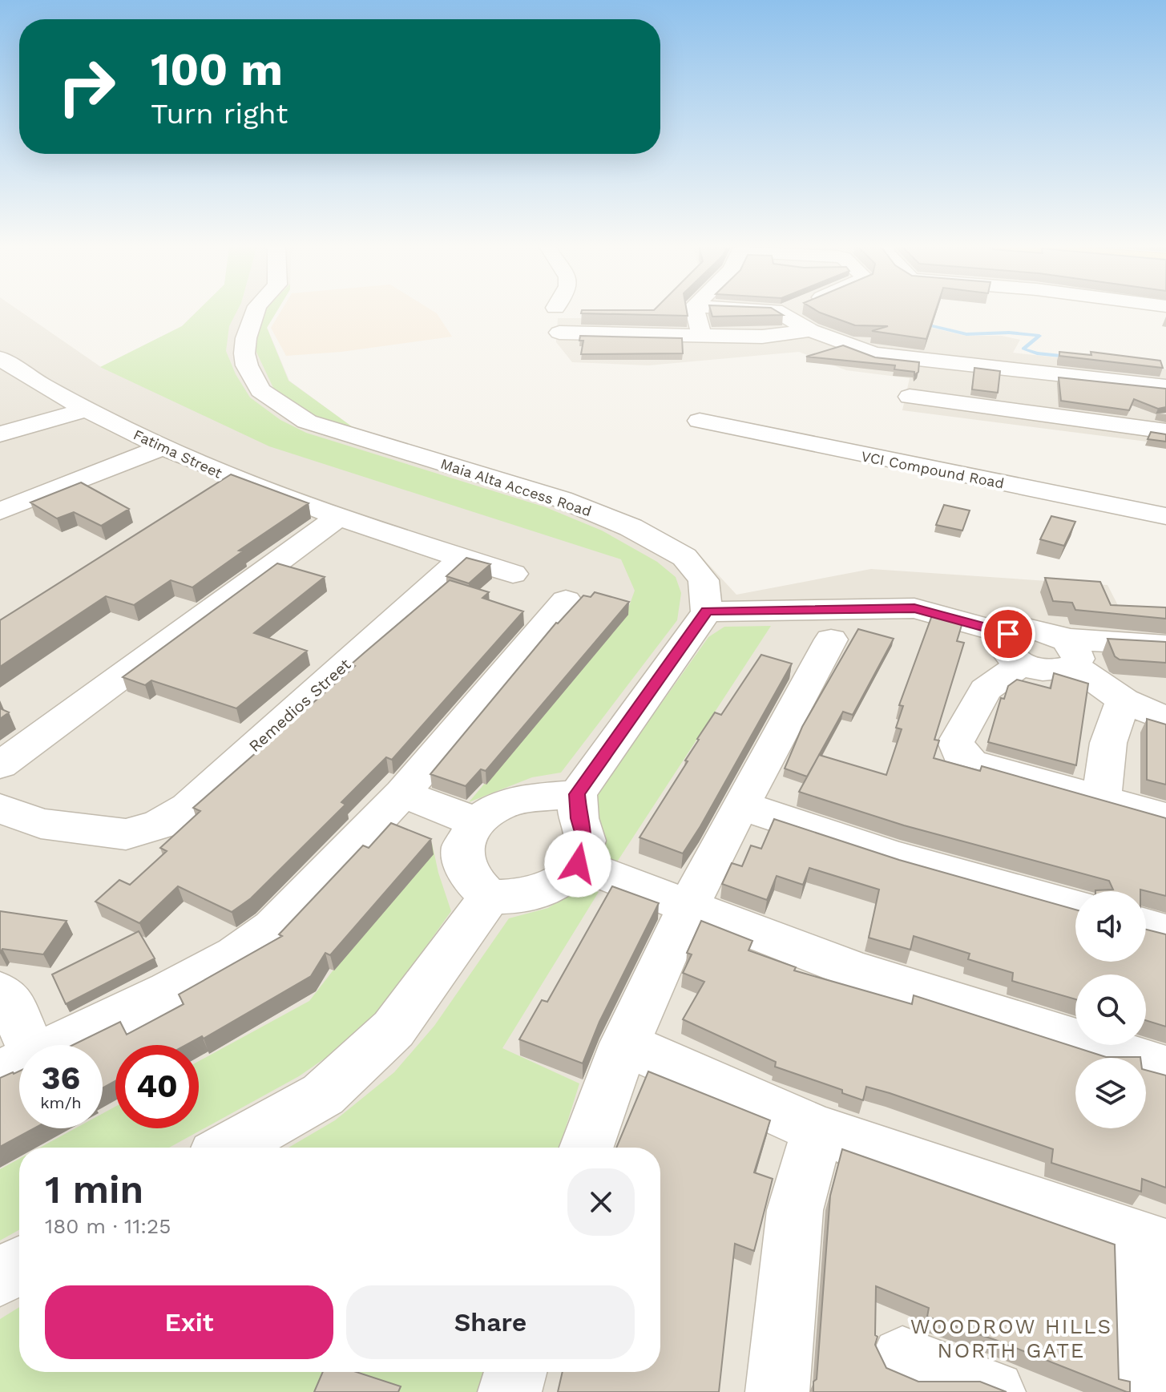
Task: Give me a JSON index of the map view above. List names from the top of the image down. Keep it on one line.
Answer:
{"streets":{"street":["Fatima Street","VCI Compound Road","Maia Alta Access Road","Remedios Street"]},"crossings":[["Fatima Street","Remedios Street"]],"districts":["WOODROW HILLS NORTH GATE"],"page":{"turn":["100 m","Turn right"],"speed":"36 km/h","limit":"40","heading":["1 min","180 m · 11:25"],"buttons":["Exit","Share"]}}
